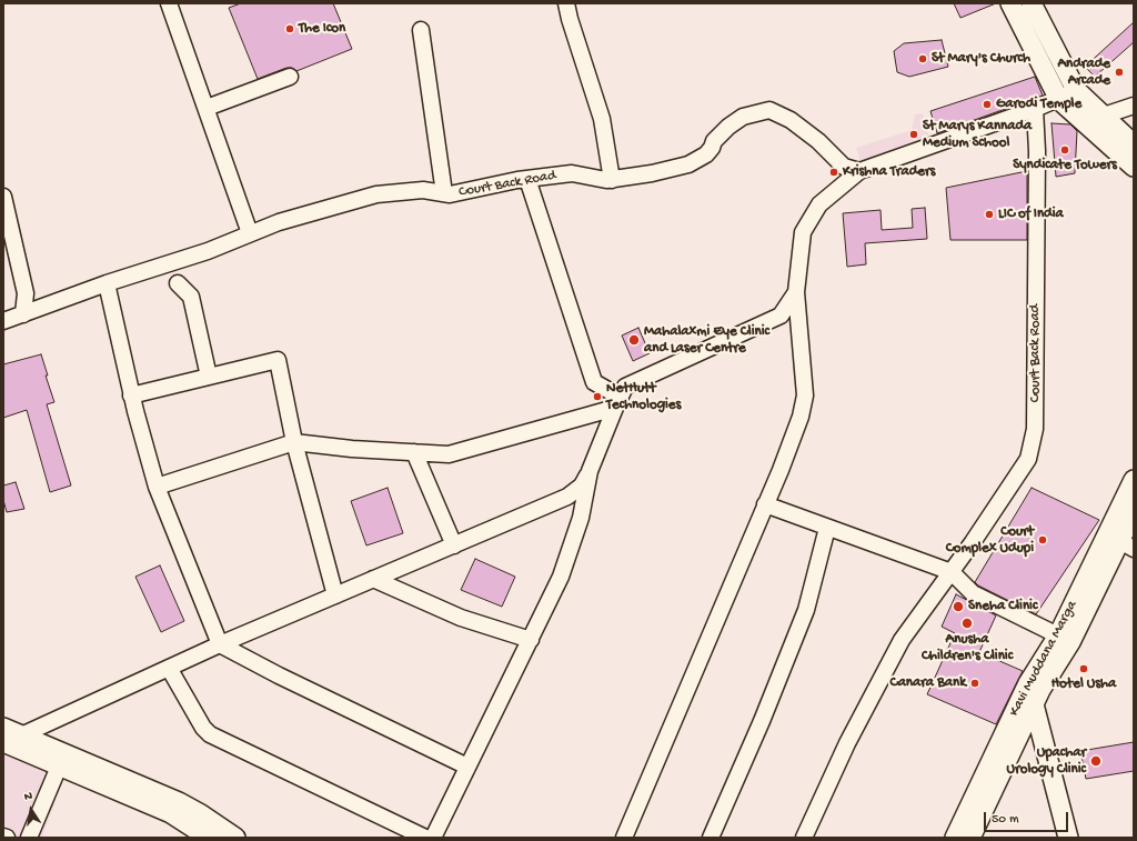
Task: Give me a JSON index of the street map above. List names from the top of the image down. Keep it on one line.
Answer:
{"streets":{"main road":["Kavi Muddana Marga"],"street":["Court Back Road"]},"places":["The Icon","St Mary's Church","Andrade Arcade","Garodi Temple","St Marys Kannada Medium School","Syndicate Towers","Krishna Traders","LIC of India","Mahalaxmi Eye Clinic and Laser Centre","NetHutt Technologies","Court Complex Udupi","Sneha Clinic","Anusha Children's Clinic","Hotel Usha","Canara Bank","Upachar Urology Clinic"],"scale_bar":"50 m","north":"top"}
